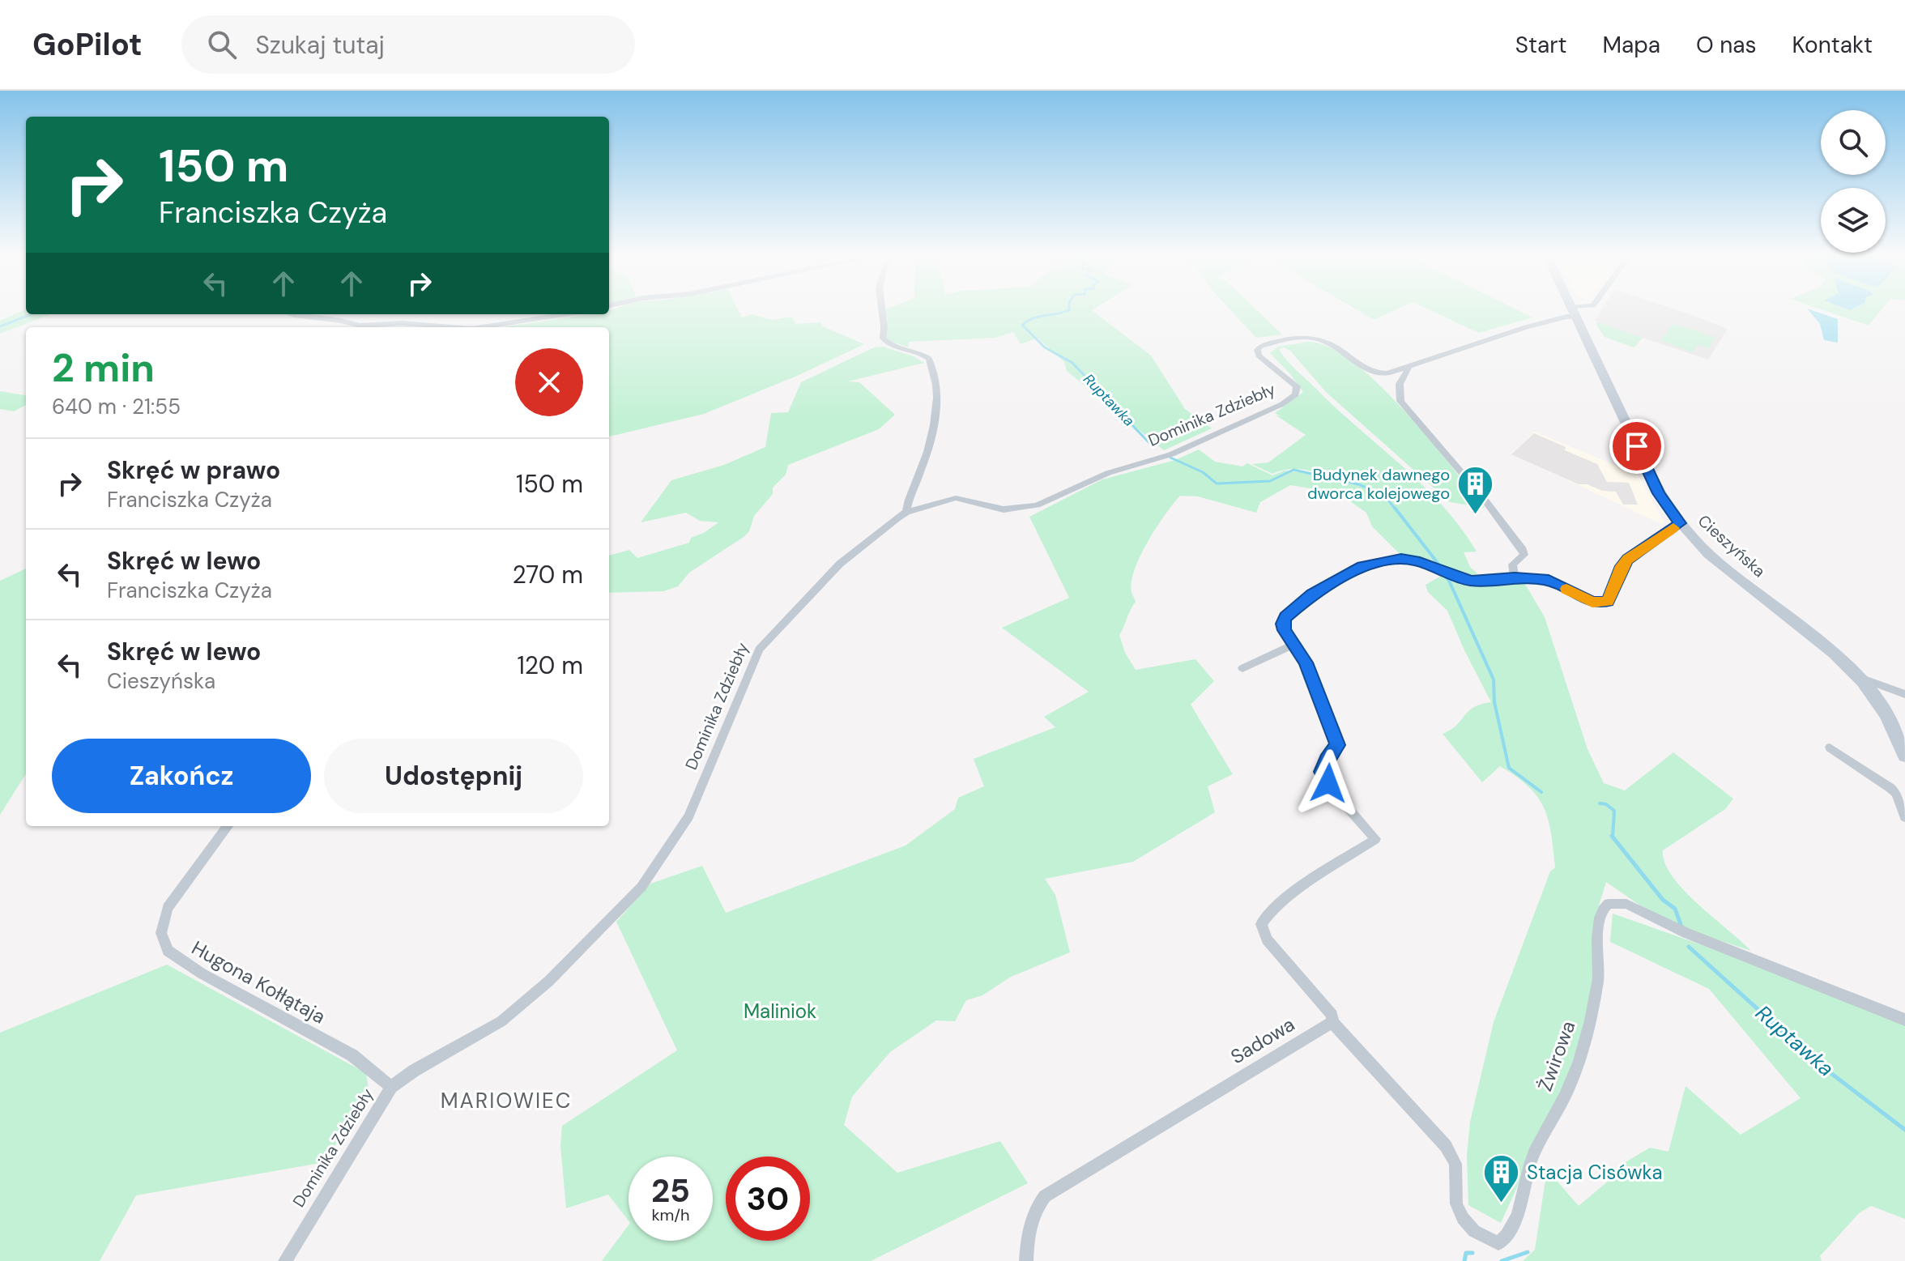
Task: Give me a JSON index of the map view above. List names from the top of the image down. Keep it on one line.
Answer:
{"streets":{"main road":["Cieszyńska"],"street":["Dominika Zdziebły","Hugona Kołłątaja","Sadowa","Żwirowa"]},"crossings":[["Dominika Zdziebły","Cieszyńska"],["Dominika Zdziebły","Hugona Kołłątaja"],["Sadowa","Żwirowa"]],"districts":["MARIOWIEC"],"water":["Ruptawka"],"parks":["Maliniok"],"places":{"building":["Budynek dawnego dworca kolejowego","Stacja Cisówka"]},"page":{"header":"GoPilot","search":"Szukaj tutaj","nav":["Start","Mapa","O nas","Kontakt"],"turn":["150 m","Franciszka Czyża"],"heading":["2 min","640 m · 21:55"],"list":[{"name":"Skręć w prawo","note":"Franciszka Czyża","value":"150 m"},{"name":"Skręć w lewo","note":"Franciszka Czyża","value":"270 m"},{"name":"Skręć w lewo","note":"Cieszyńska","value":"120 m"}],"buttons":["Zakończ","Udostępnij"],"speed":"25 km/h","limit":"30"}}
